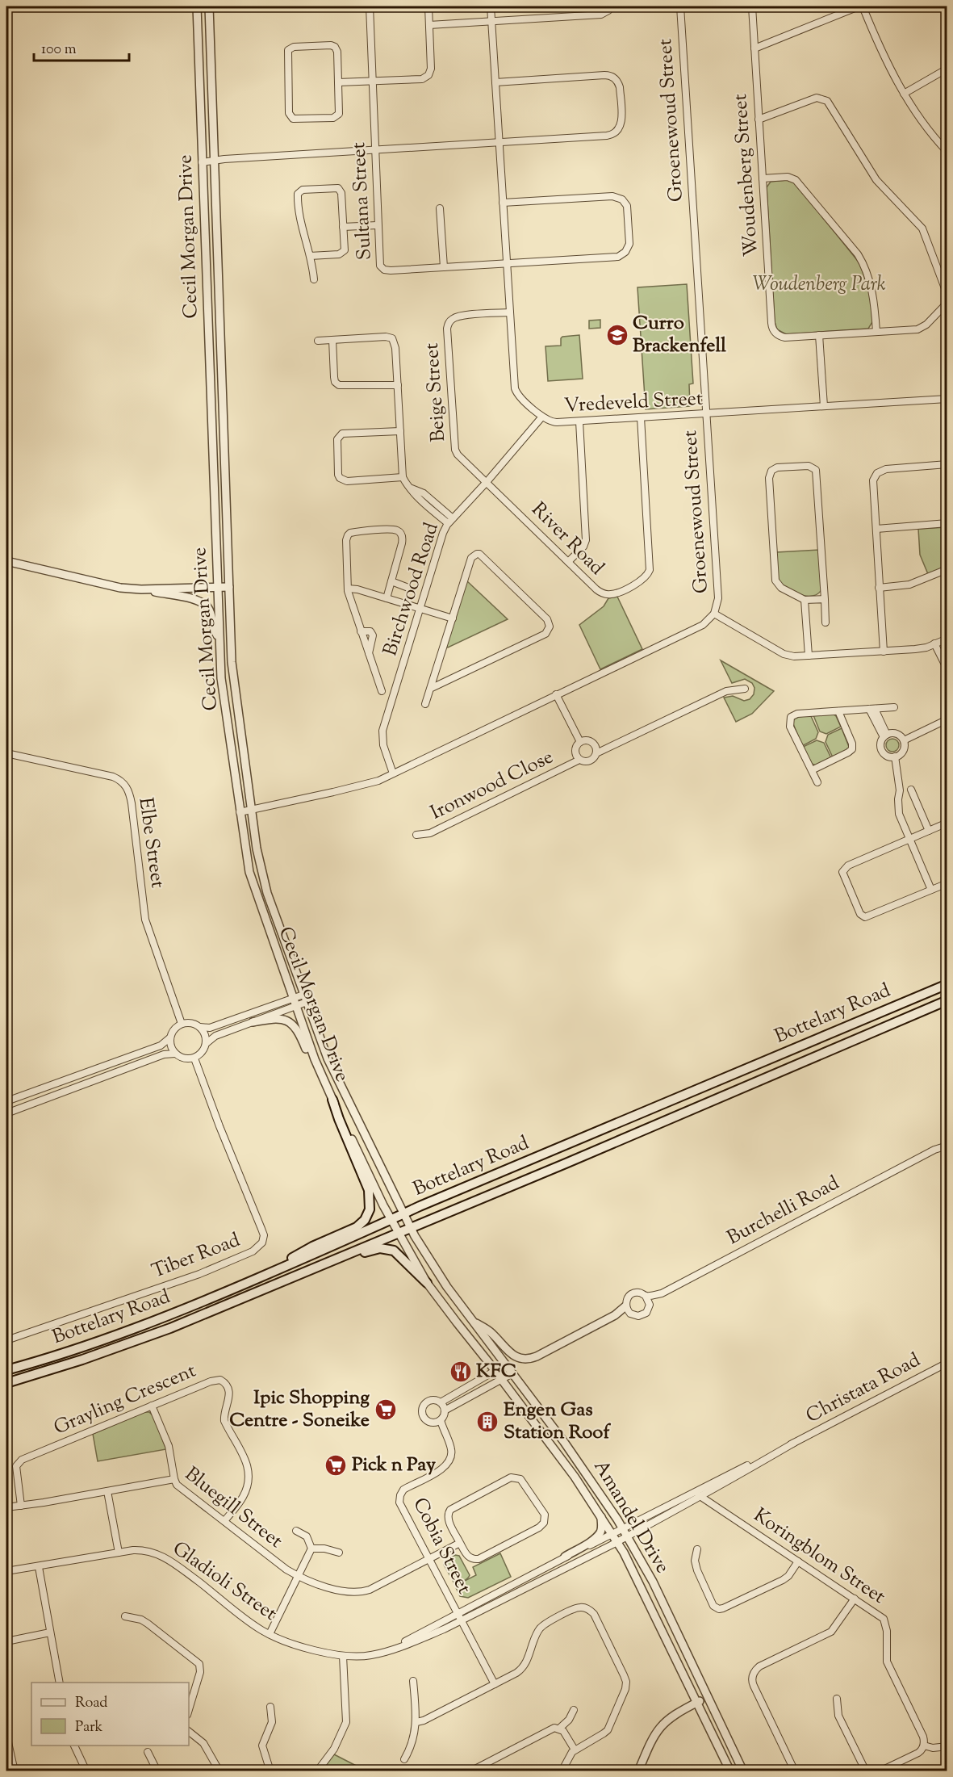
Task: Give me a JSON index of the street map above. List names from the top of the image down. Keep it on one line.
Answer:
{"streets":{"main road":["Bottelary Road"],"street":["Groenewoud Street","Woudenberg Street","Sultana Street","Cecil Morgan Drive","Beige Street","Vredeveld Street","River Road","Birchwood Road","Ironwood Close","Elbe Street","Burchelli Road","Tiber Road","Christata Road","Grayling Crescent","Bluegill Street","Amandel Drive","Cobia Street","Koringblom Street","Gladioli Street"]},"crossings":[["Groenewoud Street","Cecil Morgan Drive"],["Groenewoud Street","Vredeveld Street"],["Groenewoud Street","Birchwood Road"],["Sultana Street","Vredeveld Street"],["Cecil Morgan Drive","Bottelary Road"],["Cecil Morgan Drive","Amandel Drive"],["Beige Street","Vredeveld Street"],["Beige Street","River Road"],["Beige Street","Birchwood Road"],["Vredeveld Street","River Road"],["Vredeveld Street","Birchwood Road"],["River Road","Birchwood Road"],["Elbe Street","Tiber Road"],["Bottelary Road","Amandel Drive"],["Christata Road","Koringblom Street"],["Grayling Crescent","Bluegill Street"],["Bluegill Street","Cobia Street"],["Amandel Drive","Gladioli Street"],["Cobia Street","Gladioli Street"]],"parks":["Woudenberg Park"],"places":{"school or university":["Curro Brackenfell"],"restaurant":["KFC"],"supermarket":["Ipic Shopping Centre - Soneike","Pick n Pay"],"building":["Engen Gas Station Roof"]},"legend":["Road","Park"],"scale_bar":"100 m"}
